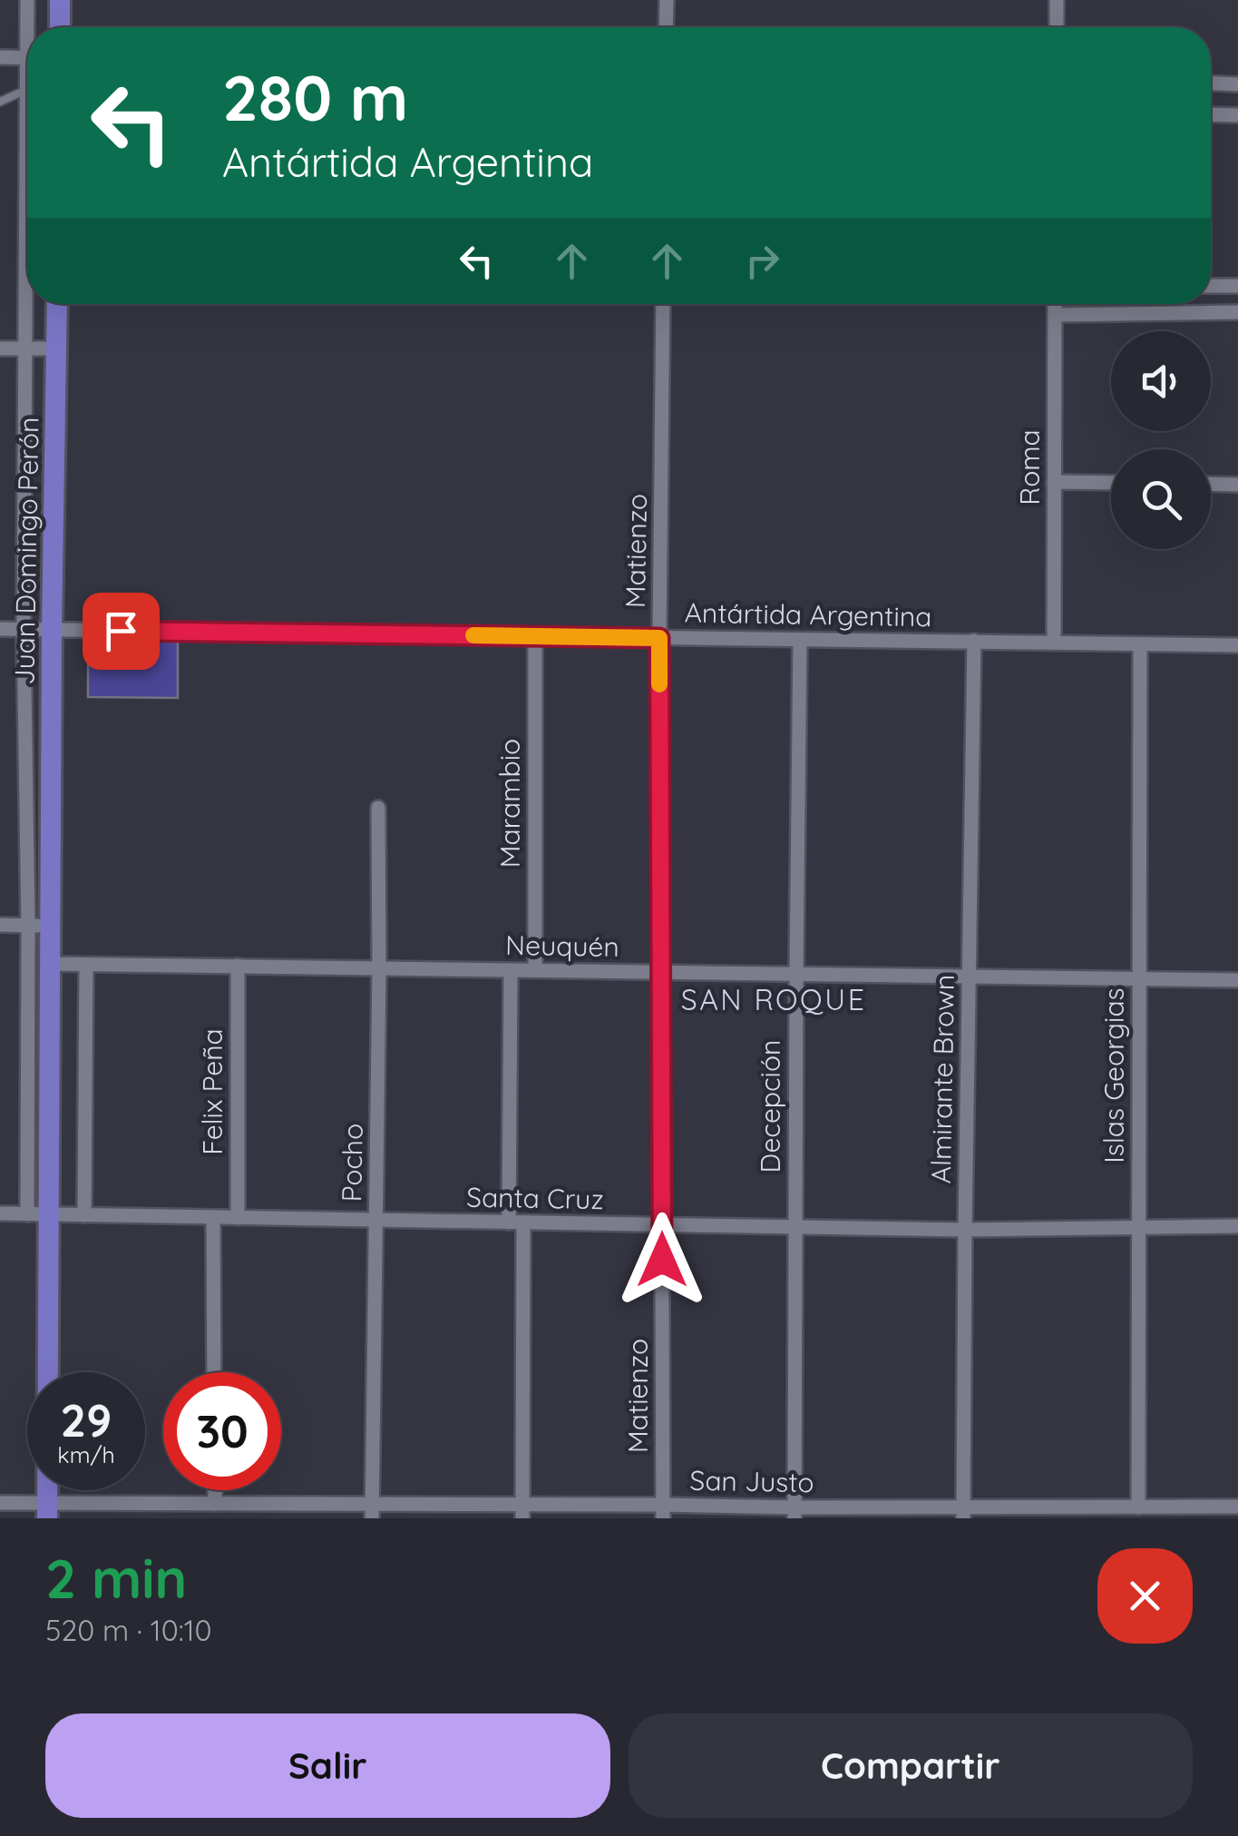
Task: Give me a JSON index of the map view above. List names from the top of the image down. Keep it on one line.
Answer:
{"streets":{"main road":["Juan Domingo Perón"],"street":["Roma","Matienzo","Antártida Argentina","Marambio","Neuquén","Islas Georgias","Almirante Brown","Felix Peña","Decepción","Pocho","Santa Cruz","San Justo"]},"crossings":[["Roma","Antártida Argentina"],["Juan Domingo Perón","Antártida Argentina"],["Juan Domingo Perón","Neuquén"],["Juan Domingo Perón","Santa Cruz"],["Juan Domingo Perón","San Justo"],["Matienzo","Antártida Argentina"],["Matienzo","Neuquén"],["Matienzo","Santa Cruz"],["Matienzo","San Justo"],["Antártida Argentina","Marambio"],["Antártida Argentina","Islas Georgias"],["Antártida Argentina","Almirante Brown"],["Antártida Argentina","Decepción"],["Marambio","Neuquén"],["Neuquén","Islas Georgias"],["Neuquén","Almirante Brown"],["Neuquén","Felix Peña"],["Neuquén","Decepción"],["Neuquén","Pocho"],["Islas Georgias","Santa Cruz"],["Islas Georgias","San Justo"],["Almirante Brown","Santa Cruz"],["Almirante Brown","San Justo"],["Felix Peña","Santa Cruz"],["Decepción","Santa Cruz"],["Decepción","San Justo"],["Pocho","Santa Cruz"],["Pocho","San Justo"]],"districts":["SAN ROQUE"],"page":{"turn":["280 m","Antártida Argentina"],"speed":"29 km/h","limit":"30","heading":["2 min","520 m · 10:10"],"buttons":["Salir","Compartir"]}}
